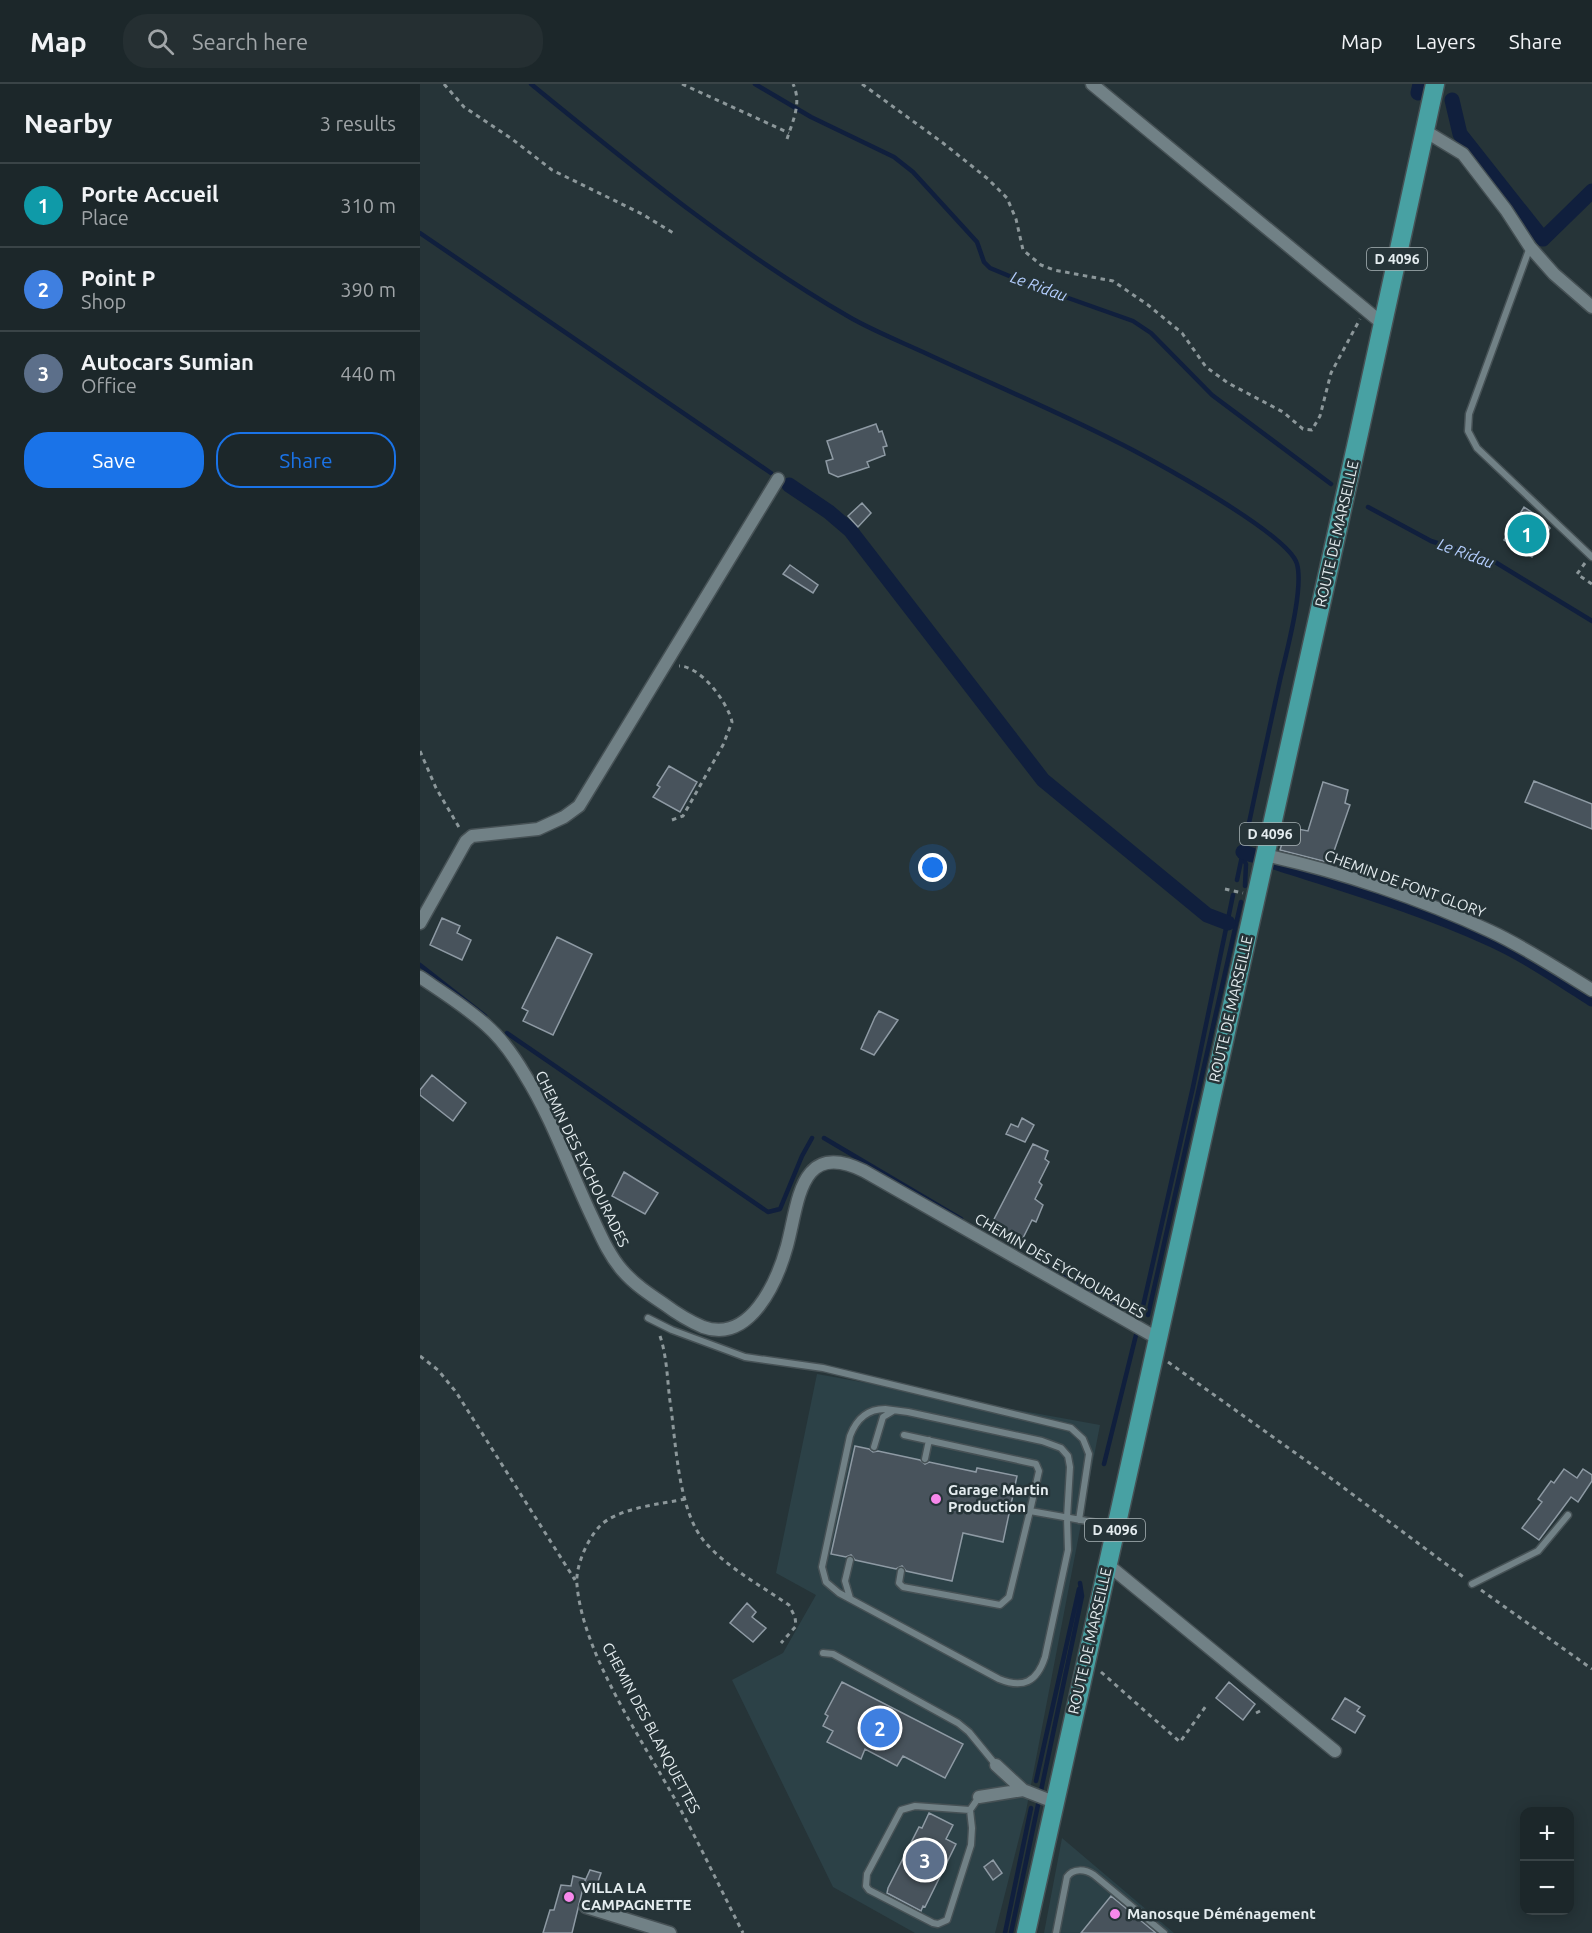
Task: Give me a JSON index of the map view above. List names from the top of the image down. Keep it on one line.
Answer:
{"streets":{"main road":["D 4096","ROUTE DE MARSEILLE"],"street":["CHEMIN DE FONT GLORY","CHEMIN DES EYCHOURADES"],"path":["CHEMIN DES BLANQUETTES"]},"crossings":[["ROUTE DE MARSEILLE","CHEMIN DE FONT GLORY"],["ROUTE DE MARSEILLE","CHEMIN DES EYCHOURADES"]],"water":["Le Ridau"],"places":["Garage Martin Production","VILLA LA CAMPAGNETTE","Manosque Déménagement"],"page":{"header":"Map","search":"Search here","nav":["Map","Layers","Share"],"heading":["Nearby","3 results"],"list":[{"mark":"1","name":"Porte Accueil","note":"Place","value":"310 m"},{"mark":"2","name":"Point P","note":"Shop","value":"390 m"},{"mark":"3","name":"Autocars Sumian","note":"Office","value":"440 m"}],"buttons":["Save","Share"],"pins":["1","2","3"],"map_buttons":["+","−"]}}
